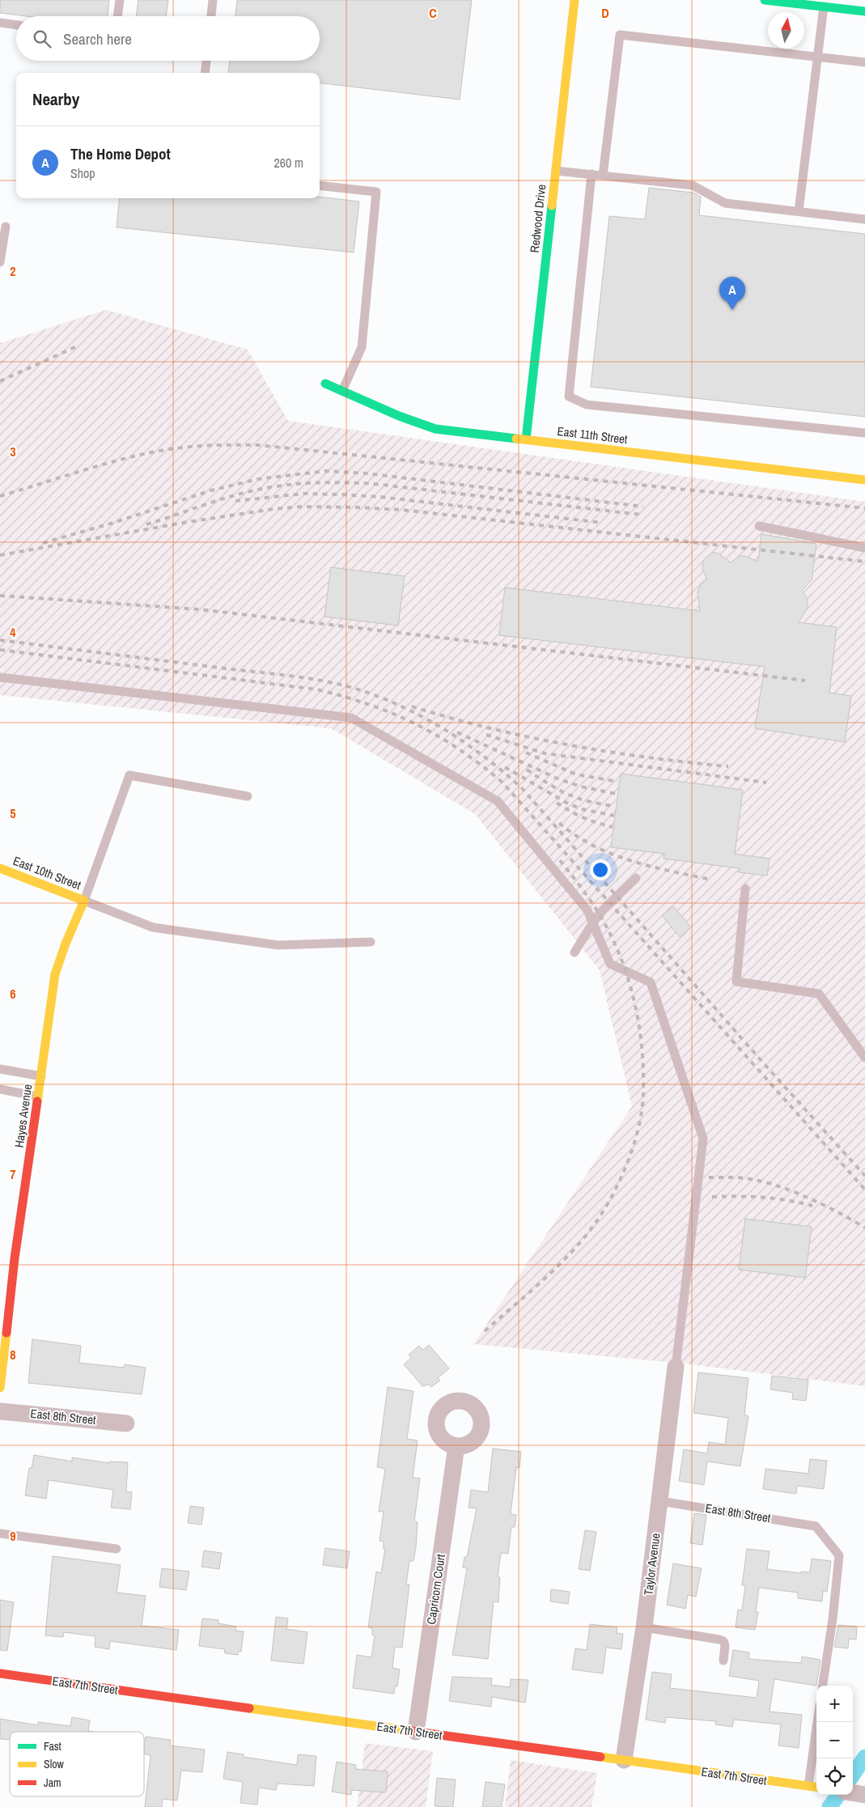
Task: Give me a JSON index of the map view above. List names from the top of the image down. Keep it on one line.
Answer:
{"streets":{"street":["Redwood Drive","East 11th Street","East 10th Street","Hayes Avenue","East 8th Street","Taylor Avenue","Capricorn Court","East 7th Street"]},"crossings":[["Redwood Drive","East 11th Street"],["East 10th Street","Hayes Avenue"],["East 8th Street","Taylor Avenue"],["Taylor Avenue","East 7th Street"],["Capricorn Court","East 7th Street"]],"legend":["Fast","Slow","Jam"],"north":"top","page":{"search":"Search here","heading":"Nearby","list":[{"mark":"A","name":"The Home Depot","note":"Shop","value":"260 m"}],"pins":"A","map_buttons":["+","−"]},"grid":{"columns":["C","D"],"rows":["2","3","4","5","6","7","8","9"]}}
